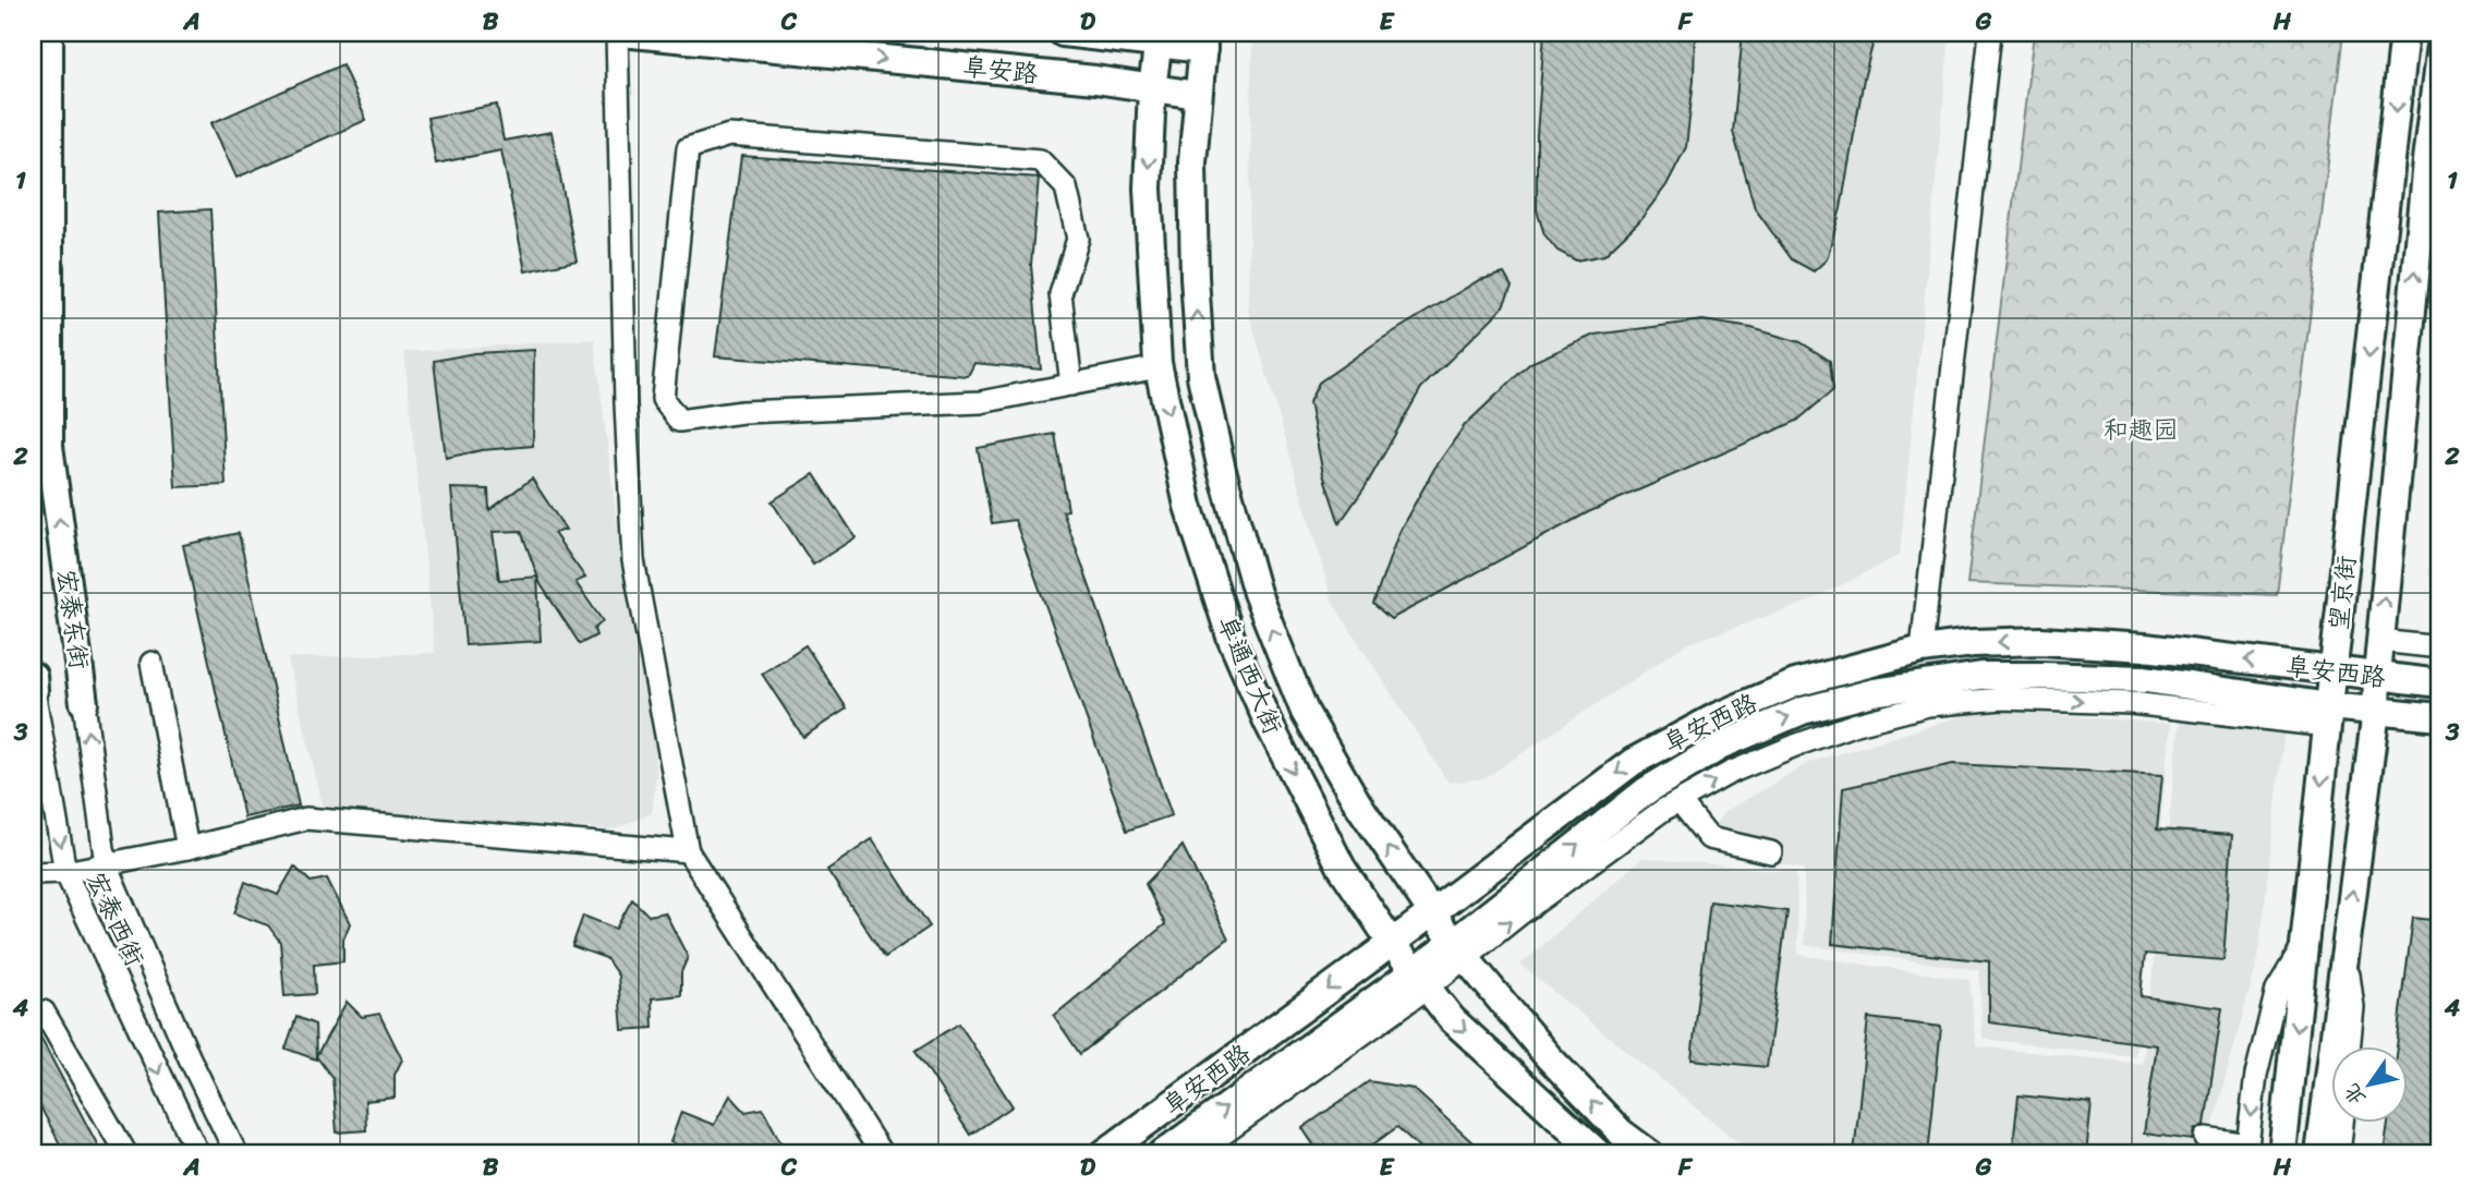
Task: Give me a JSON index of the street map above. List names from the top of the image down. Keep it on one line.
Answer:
{"streets":{"main road":["阜安路","望京街","宏泰东街","阜安西路","阜通西大街"],"street":["宏泰西街"]},"crossings":[["阜安路","阜通西大街"],["望京街","阜安西路"],["宏泰东街","宏泰西街"],["阜安西路","阜通西大街"]],"one_way":["阜安路","宏泰东街"],"parks":["和趣园"],"north":"bottom left","grid":{"columns":["A","B","C","D","E","F","G","H"],"rows":["1","2","3","4"]}}
